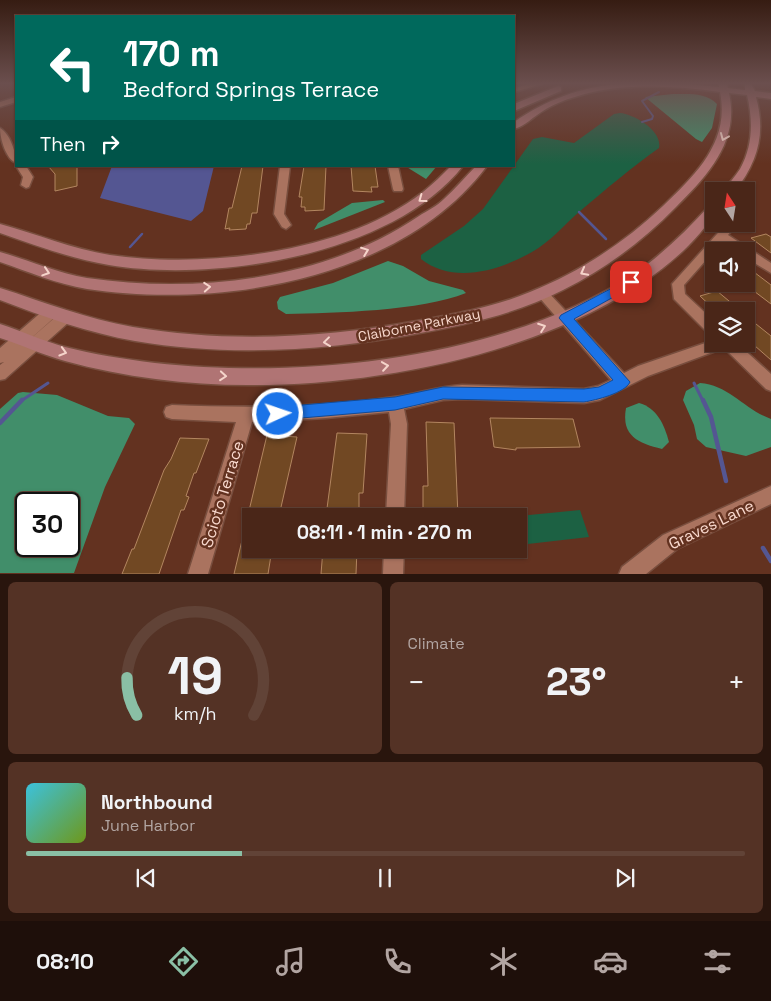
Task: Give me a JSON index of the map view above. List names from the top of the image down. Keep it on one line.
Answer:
{"streets":{"main road":["Claiborne Parkway"],"street":["Scioto Terrace","Graves Lane"]},"north":"top","page":{"turn":["170 m","Bedford Springs Terrace"],"then":"Then","limit":"30","trip":"08:11 · 1 min · 270 m","tile":"Climate","heat":["−","23°","+"],"song":["Northbound","June Harbor"],"tabs":"08:10","gauge":["19","km/h"]}}
